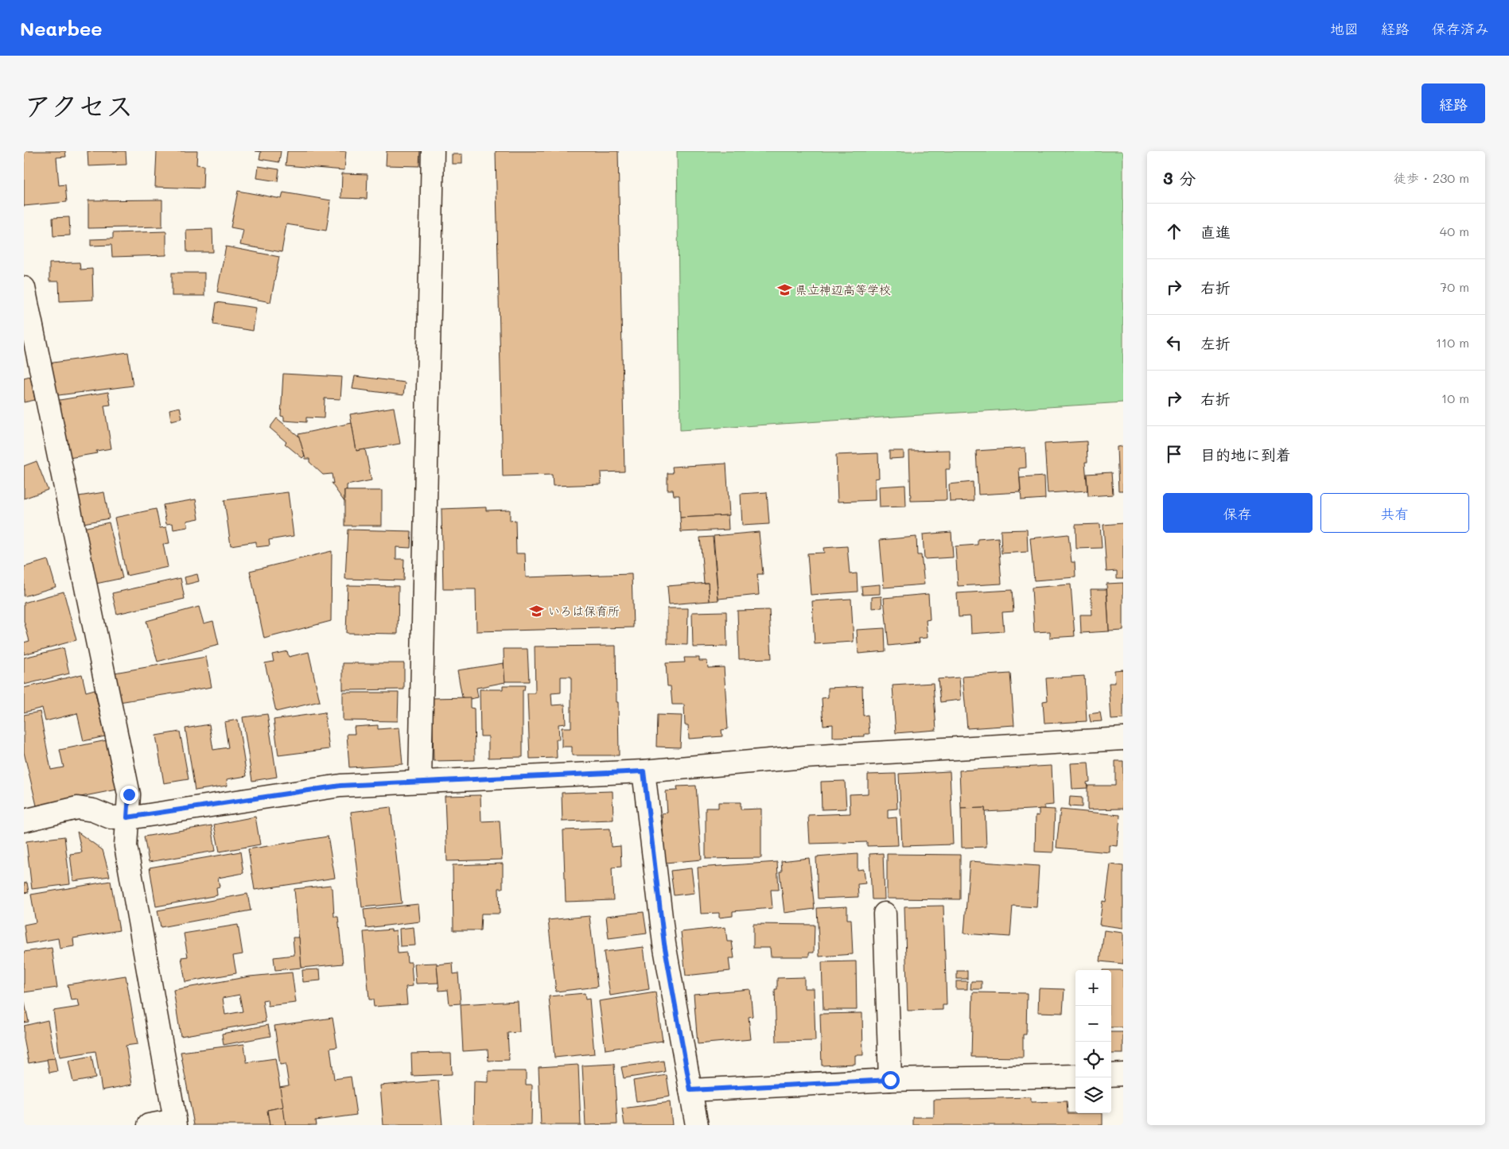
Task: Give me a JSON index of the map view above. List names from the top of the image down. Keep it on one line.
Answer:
{"places":{"school or university":["県立神辺高等学校","いろは保育所"]},"page":{"header":"Nearbee","nav":["地図","経路","保存済み"],"title":"アクセス","buttons":["経路",["保存","共有"]],"heading":["3 分","徒歩 · 230 m"],"list":[["直進","40 m"],["右折","70 m"],["左折","110 m"],["右折","10 m"],"目的地に到着"],"map_buttons":["+","−"]}}
